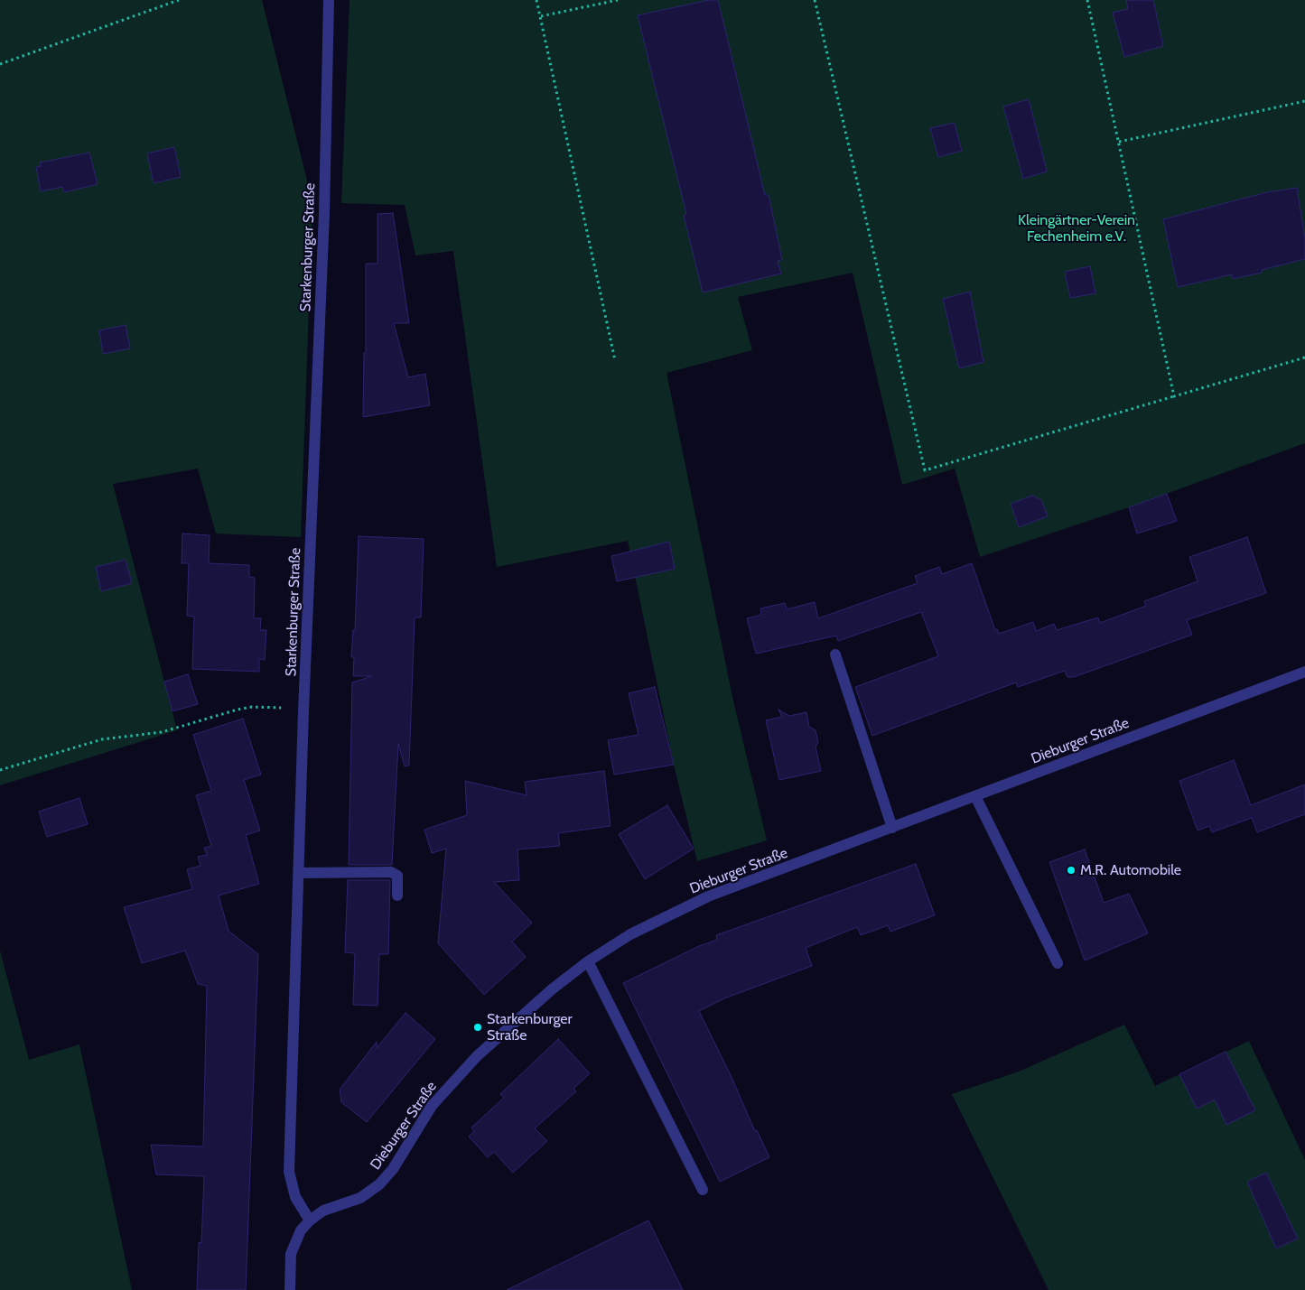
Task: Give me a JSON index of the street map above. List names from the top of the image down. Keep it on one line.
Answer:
{"streets":{"street":["Starkenburger Straße","Dieburger Straße"]},"crossings":[["Starkenburger Straße","Dieburger Straße"]],"parks":["Kleingärtner-Verein Fechenheim e.V."],"places":["M.R. Automobile","Starkenburger Straße"]}
